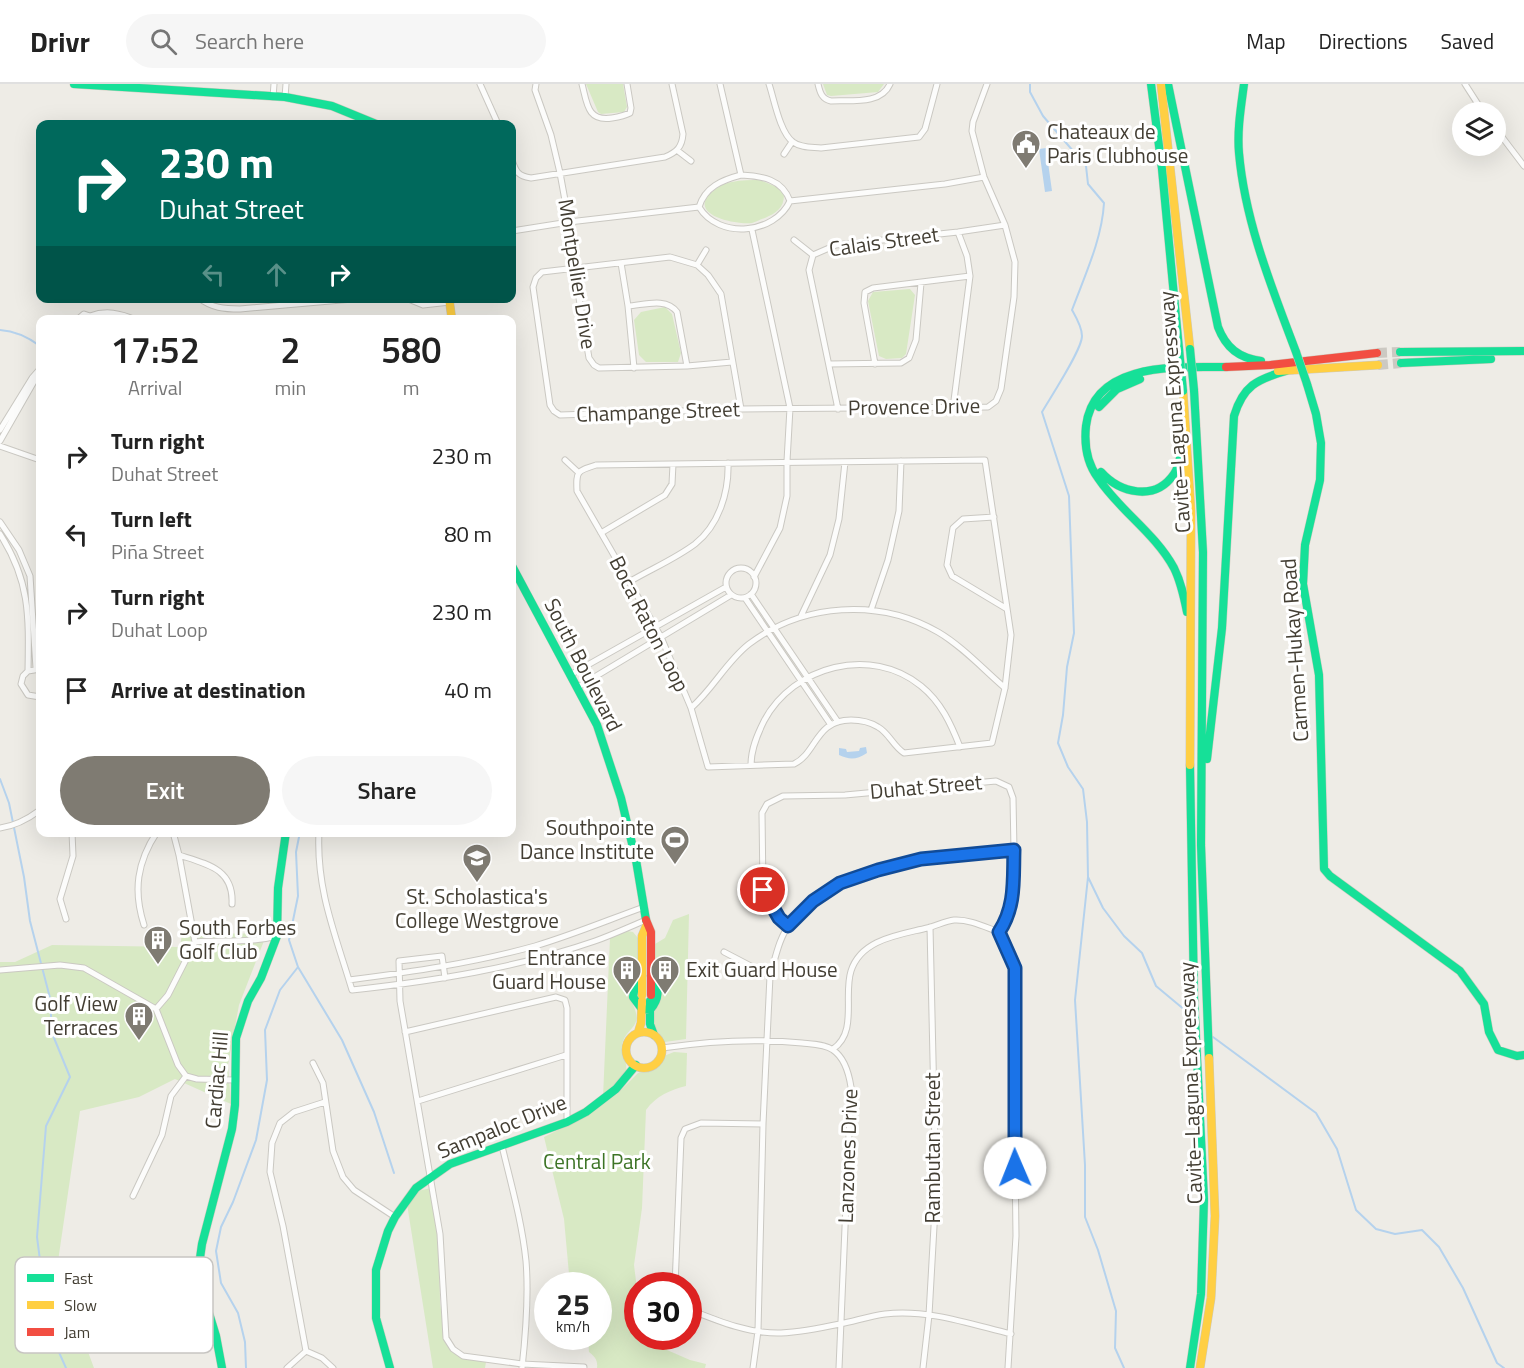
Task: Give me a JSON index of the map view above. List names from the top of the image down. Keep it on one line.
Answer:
{"streets":{"main road":["Cavite–Laguna Expressway","Carmen-Hukay Road","South Boulevard","Cardiac Hill","Sampaloc Drive"],"street":["Calais Street","Montpellier Drive","Provence Drive","Champange Street","Boca Raton Loop","Duhat Street","Rambutan Street","Lanzones Drive"]},"crossings":[["Calais Street","Provence Drive"],["Montpellier Drive","Champange Street"],["Provence Drive","Champange Street"],["South Boulevard","Sampaloc Drive"]],"parks":["Central Park"],"places":{"public building":["Chateaux de Paris Clubhouse"],"sports":["Southpointe Dance Institute"],"school or university":["St. Scholastica's College Westgrove"],"building":["South Forbes Golf Club","Entrance Guard House","Exit Guard House","Golf View Terraces"]},"legend":["Fast","Slow","Jam"],"page":{"header":"Drivr","search":"Search here","nav":["Map","Directions","Saved"],"turn":["230 m","Duhat Street"],"eta":["17:52","Arrival","2","min","580","m"],"list":[{"name":"Turn right","note":"Duhat Street","value":"230 m"},{"name":"Turn left","note":"Piña Street","value":"80 m"},{"name":"Turn right","note":"Duhat Loop","value":"230 m"},{"name":"Arrive at destination","value":"40 m"}],"buttons":["Exit","Share"],"speed":"25 km/h","limit":"30"}}
